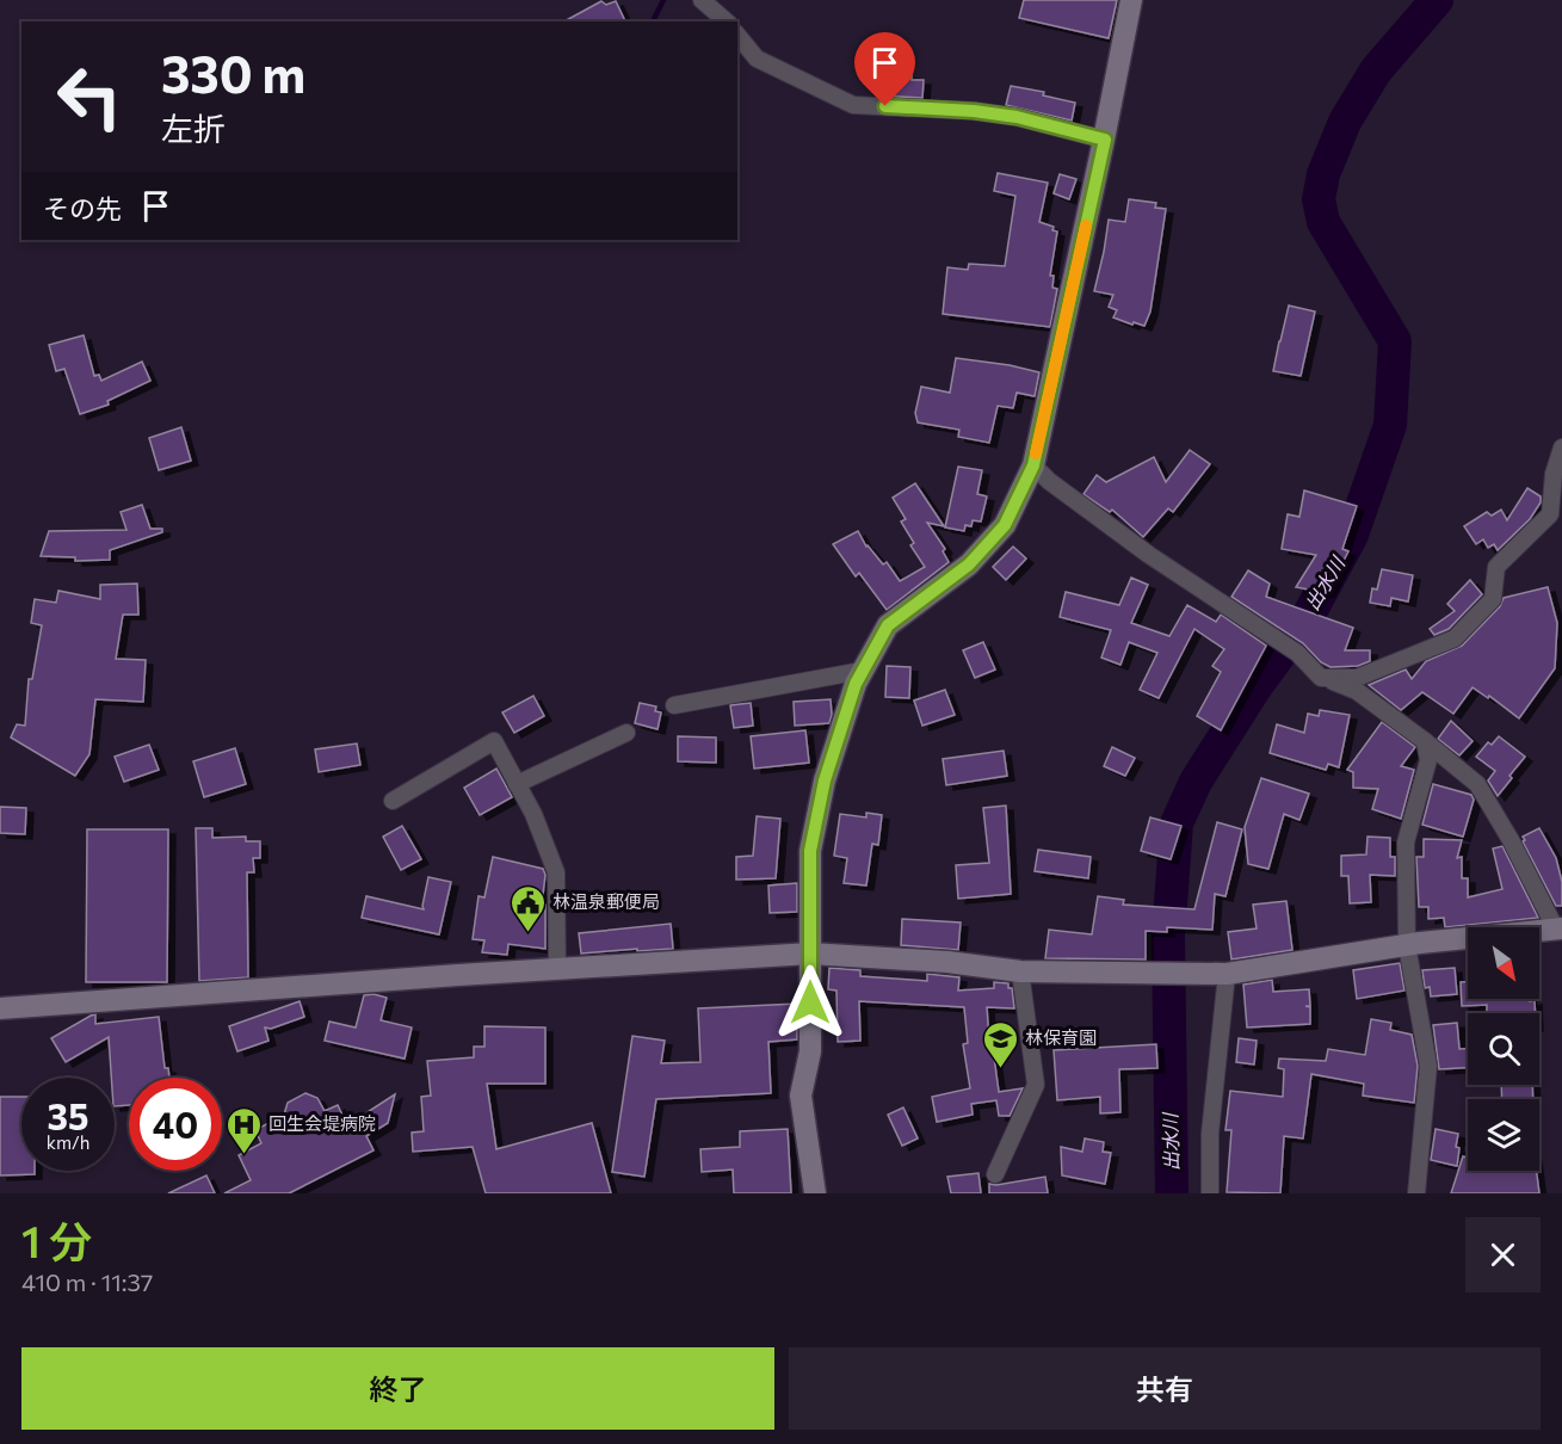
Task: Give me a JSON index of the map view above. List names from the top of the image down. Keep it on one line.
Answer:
{"water":["出水川"],"places":{"public building":["林温泉郵便局"],"school or university":["林保育園"],"hospital":["回生会堤病院"]},"north":"bottom right","page":{"turn":["330 m","左折"],"then":"その先","speed":"35 km/h","limit":"40","heading":["1 分","410 m · 11:37"],"buttons":["終了","共有"]}}
